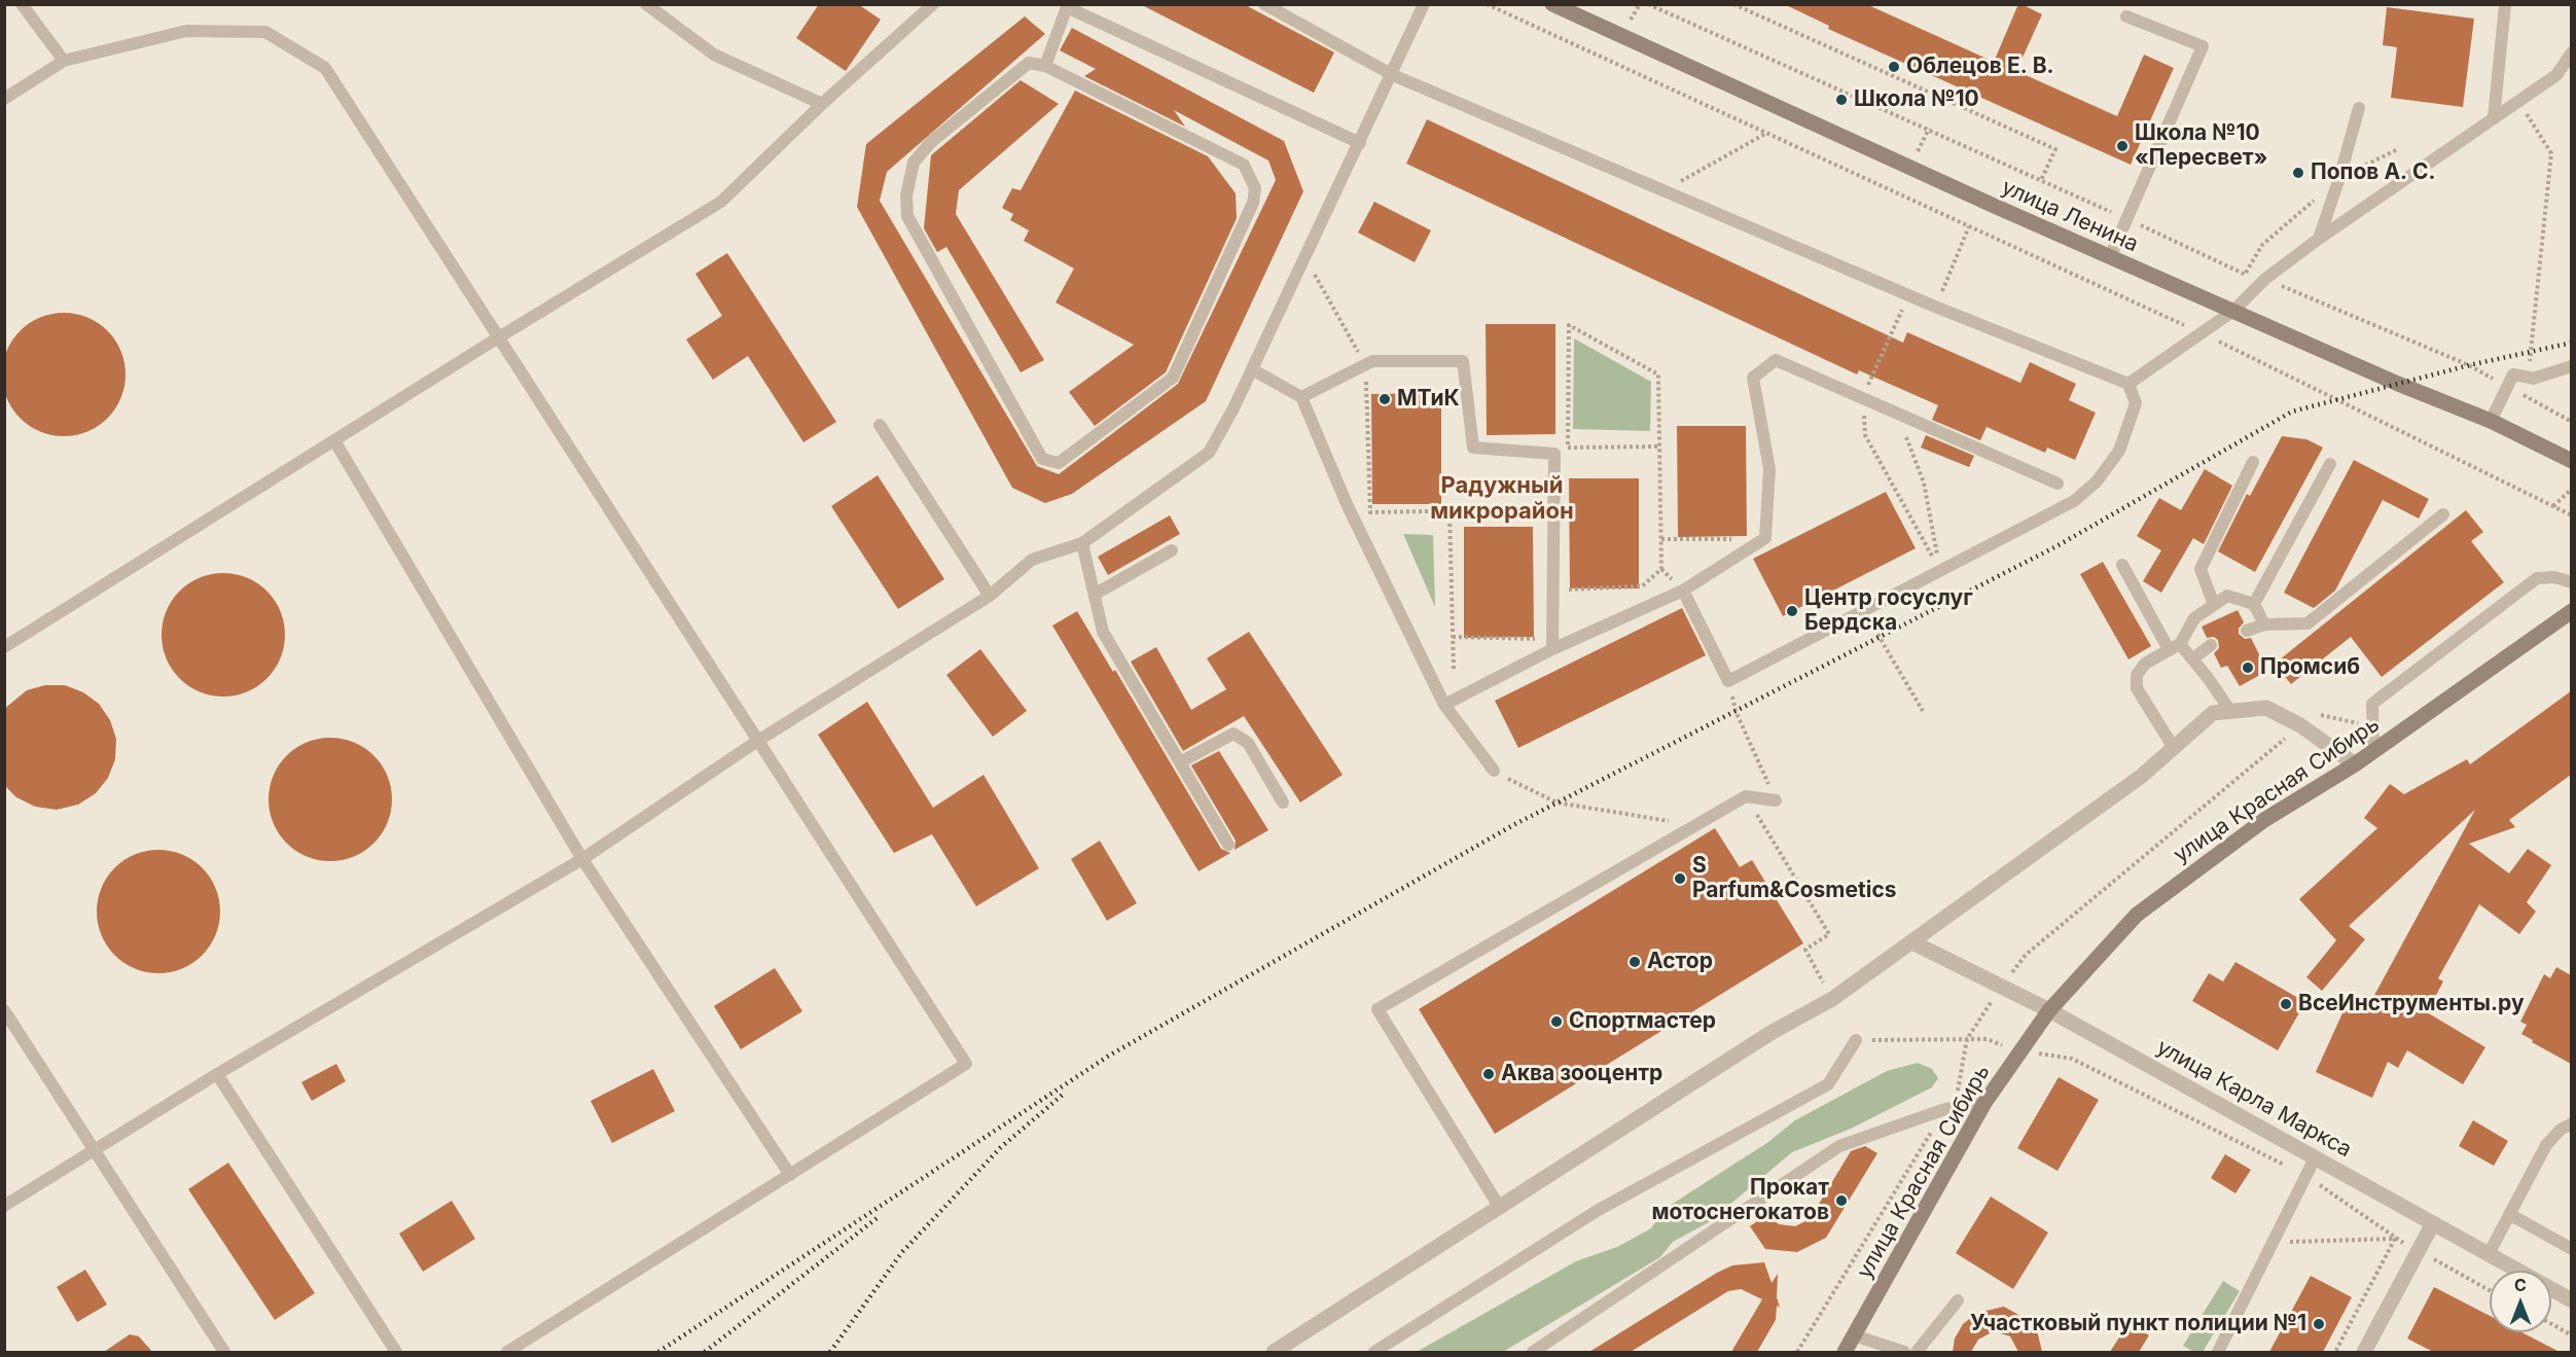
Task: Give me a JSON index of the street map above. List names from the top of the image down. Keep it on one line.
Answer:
{"streets":{"street":["улица Ленина","улица Красная Сибирь","улица Карла Маркса"]},"crossings":[["улица Красная Сибирь","улица Карла Маркса"]],"districts":["Радужный микрорайон"],"places":["Облецов Е. В.","Школа №10","Школа №10 «Пересвет»","Попов А. С.","МТиК","Центр госуслуг Бердска","Промсиб","S Parfum&Cosmetics","Астор","ВсеИнструменты.ру","Спортмастер","Аква зооцентр","Прокат мотоснегокатов","Участковый пункт полиции №1"],"north":"top"}
